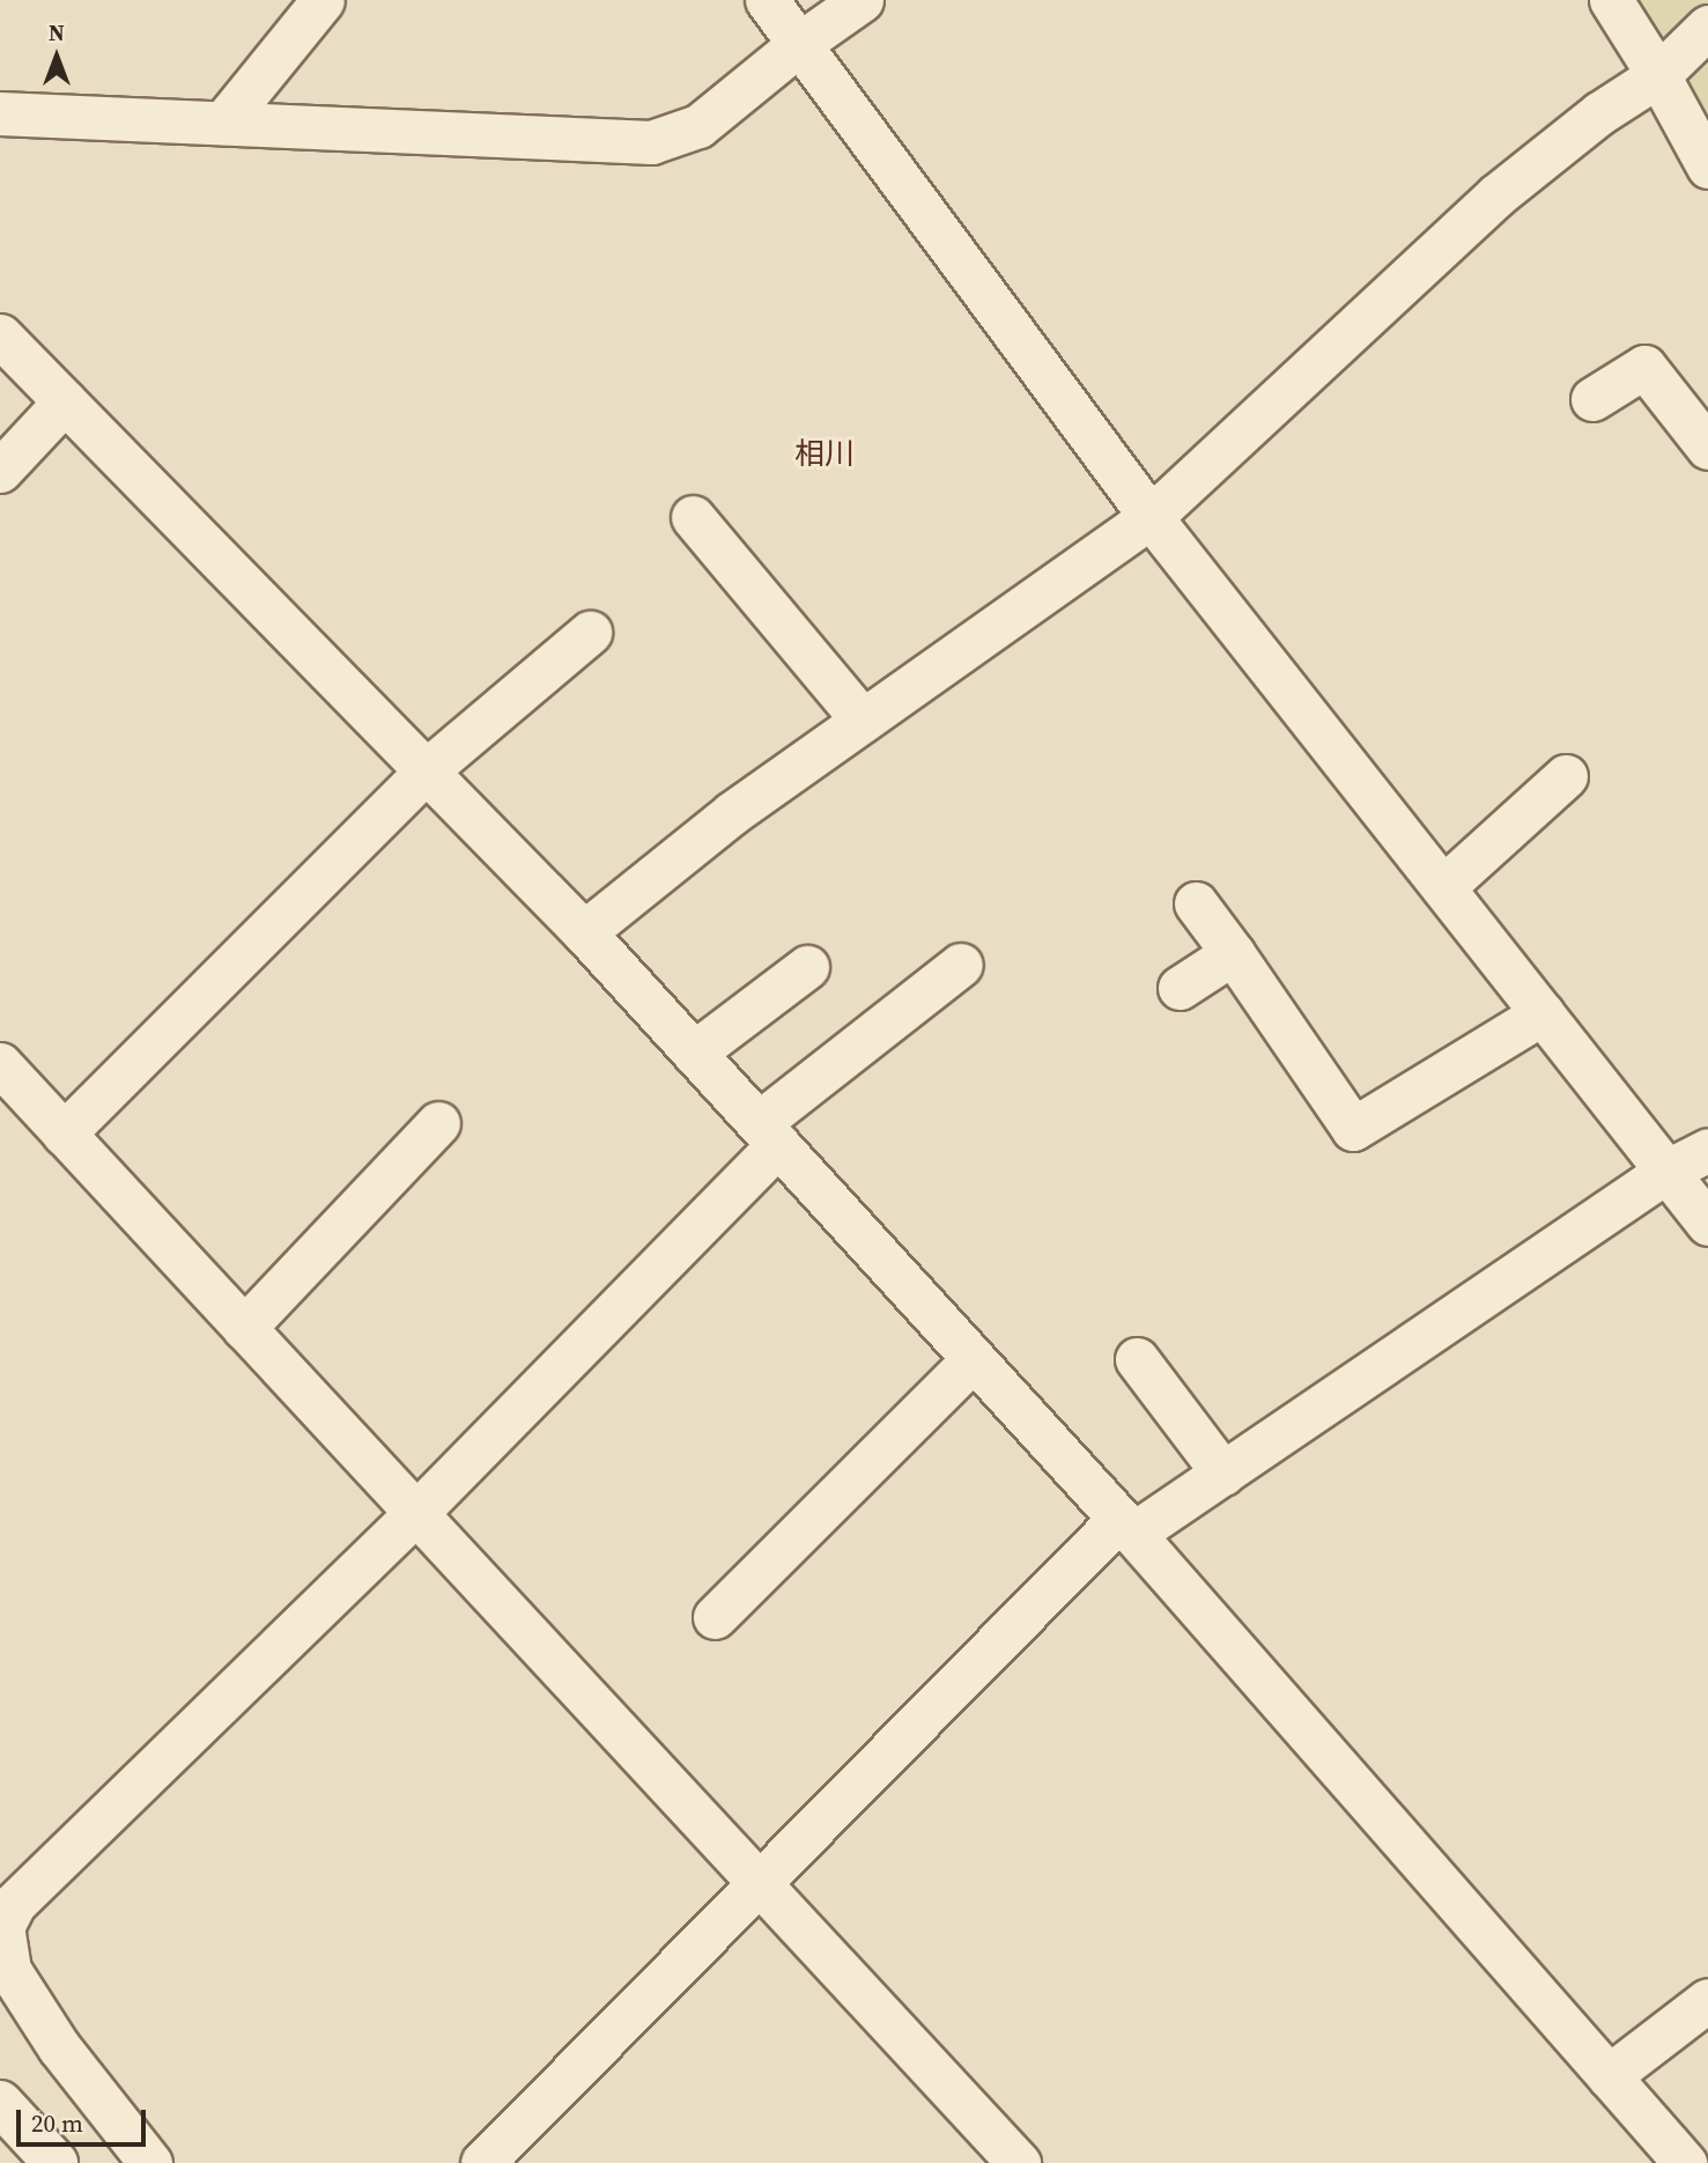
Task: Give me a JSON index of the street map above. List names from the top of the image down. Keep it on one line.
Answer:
{"districts":["相川"],"scale_bar":"20 m","north":"top"}
